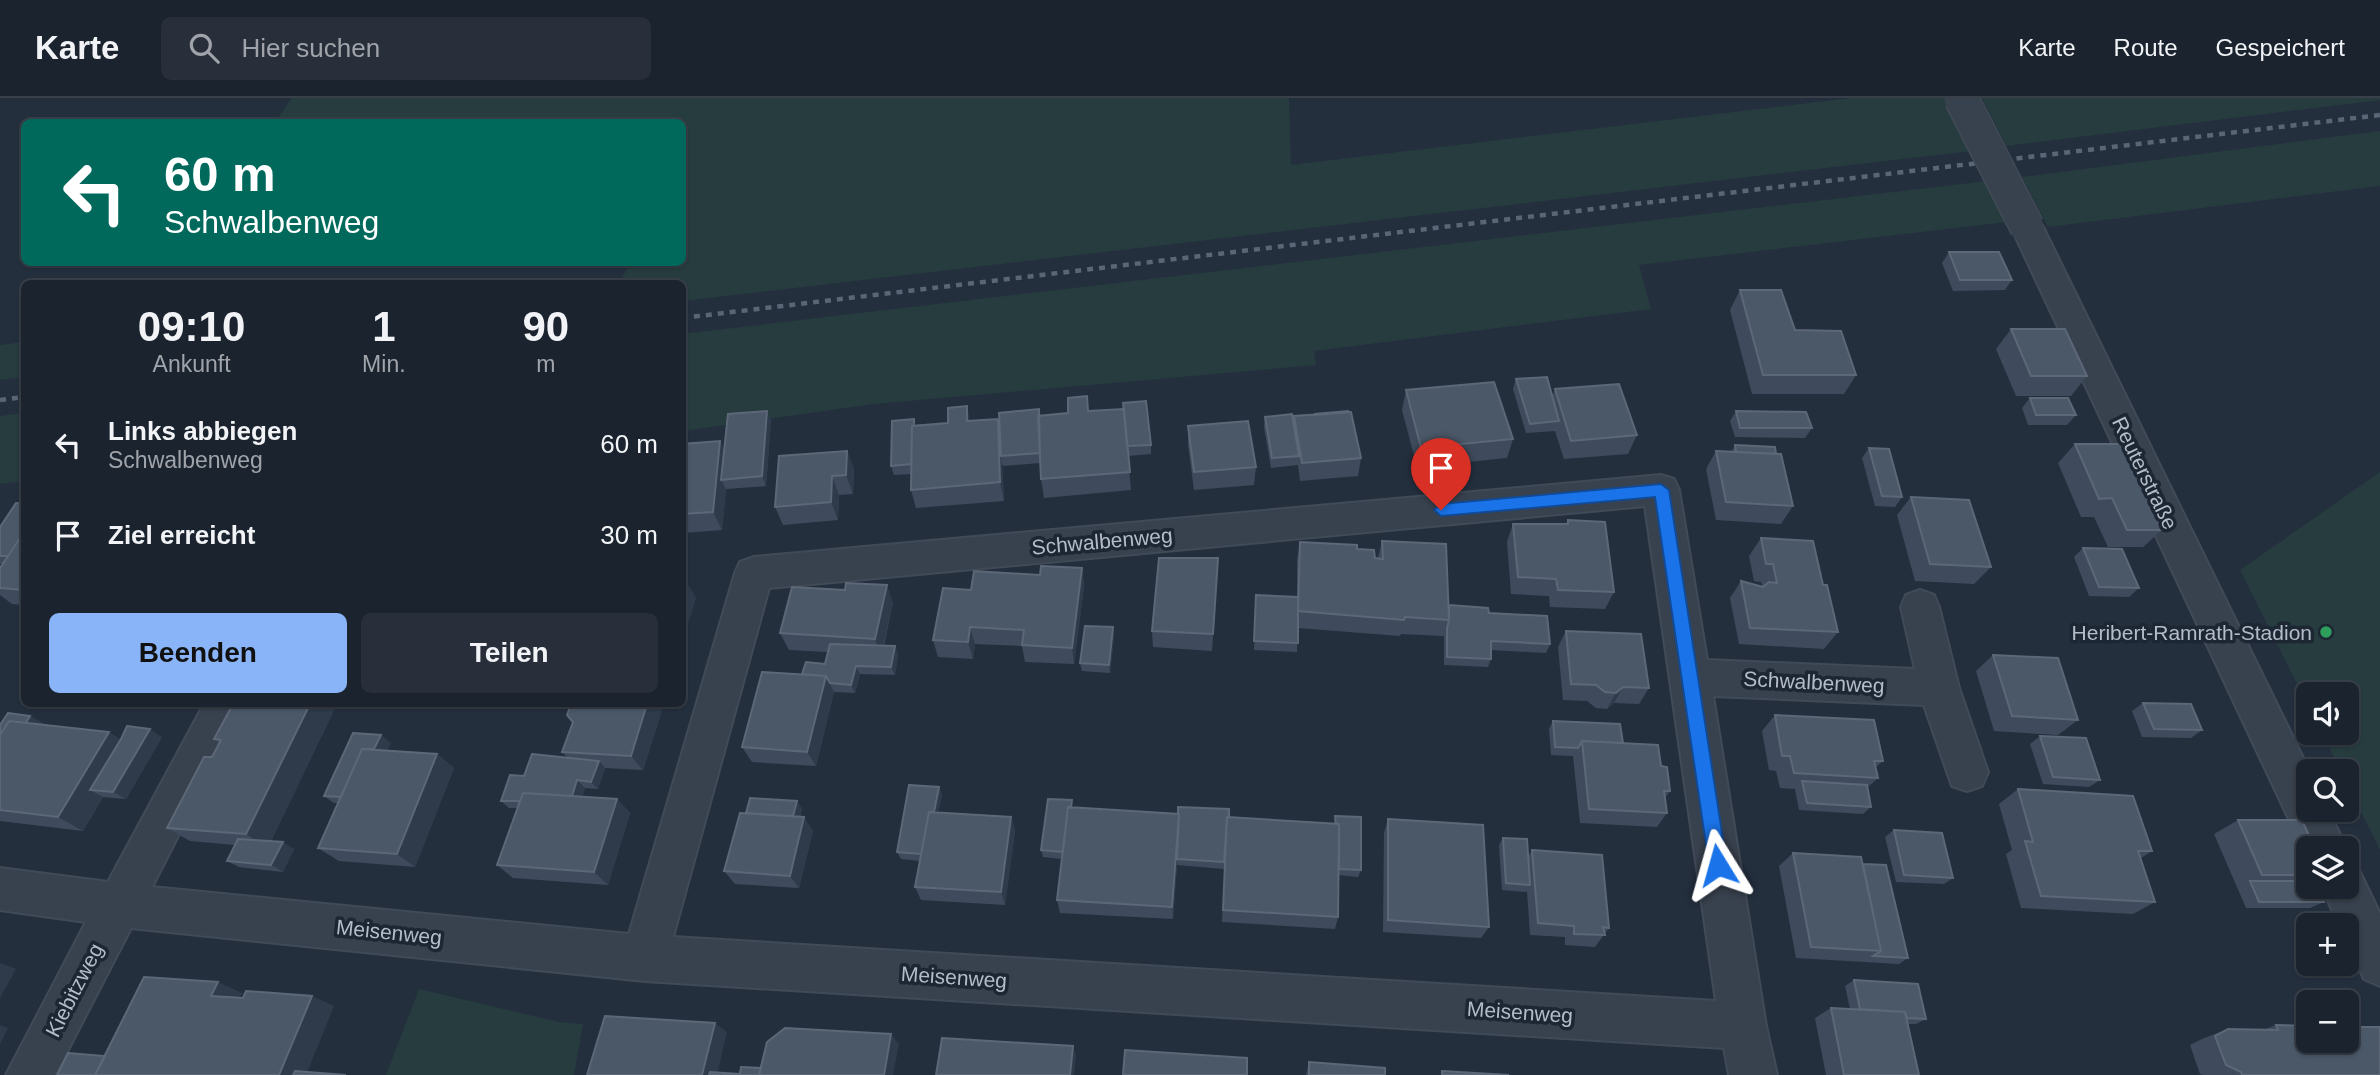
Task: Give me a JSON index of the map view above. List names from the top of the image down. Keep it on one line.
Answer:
{"streets":{"street":["Reuterstraße","Schwalbenweg","Meisenweg","Kiebitzweg"]},"crossings":[["Schwalbenweg","Meisenweg"],["Meisenweg","Kiebitzweg"]],"places":["Heribert-Ramrath-Stadion"],"page":{"header":"Karte","search":"Hier suchen","nav":["Karte","Route","Gespeichert"],"turn":["60 m","Schwalbenweg"],"eta":["09:10","Ankunft","1","Min.","90","m"],"list":[{"name":"Links abbiegen","note":"Schwalbenweg","value":"60 m"},{"name":"Ziel erreicht","value":"30 m"}],"buttons":["Beenden","Teilen"],"map_buttons":["+","−"]}}
